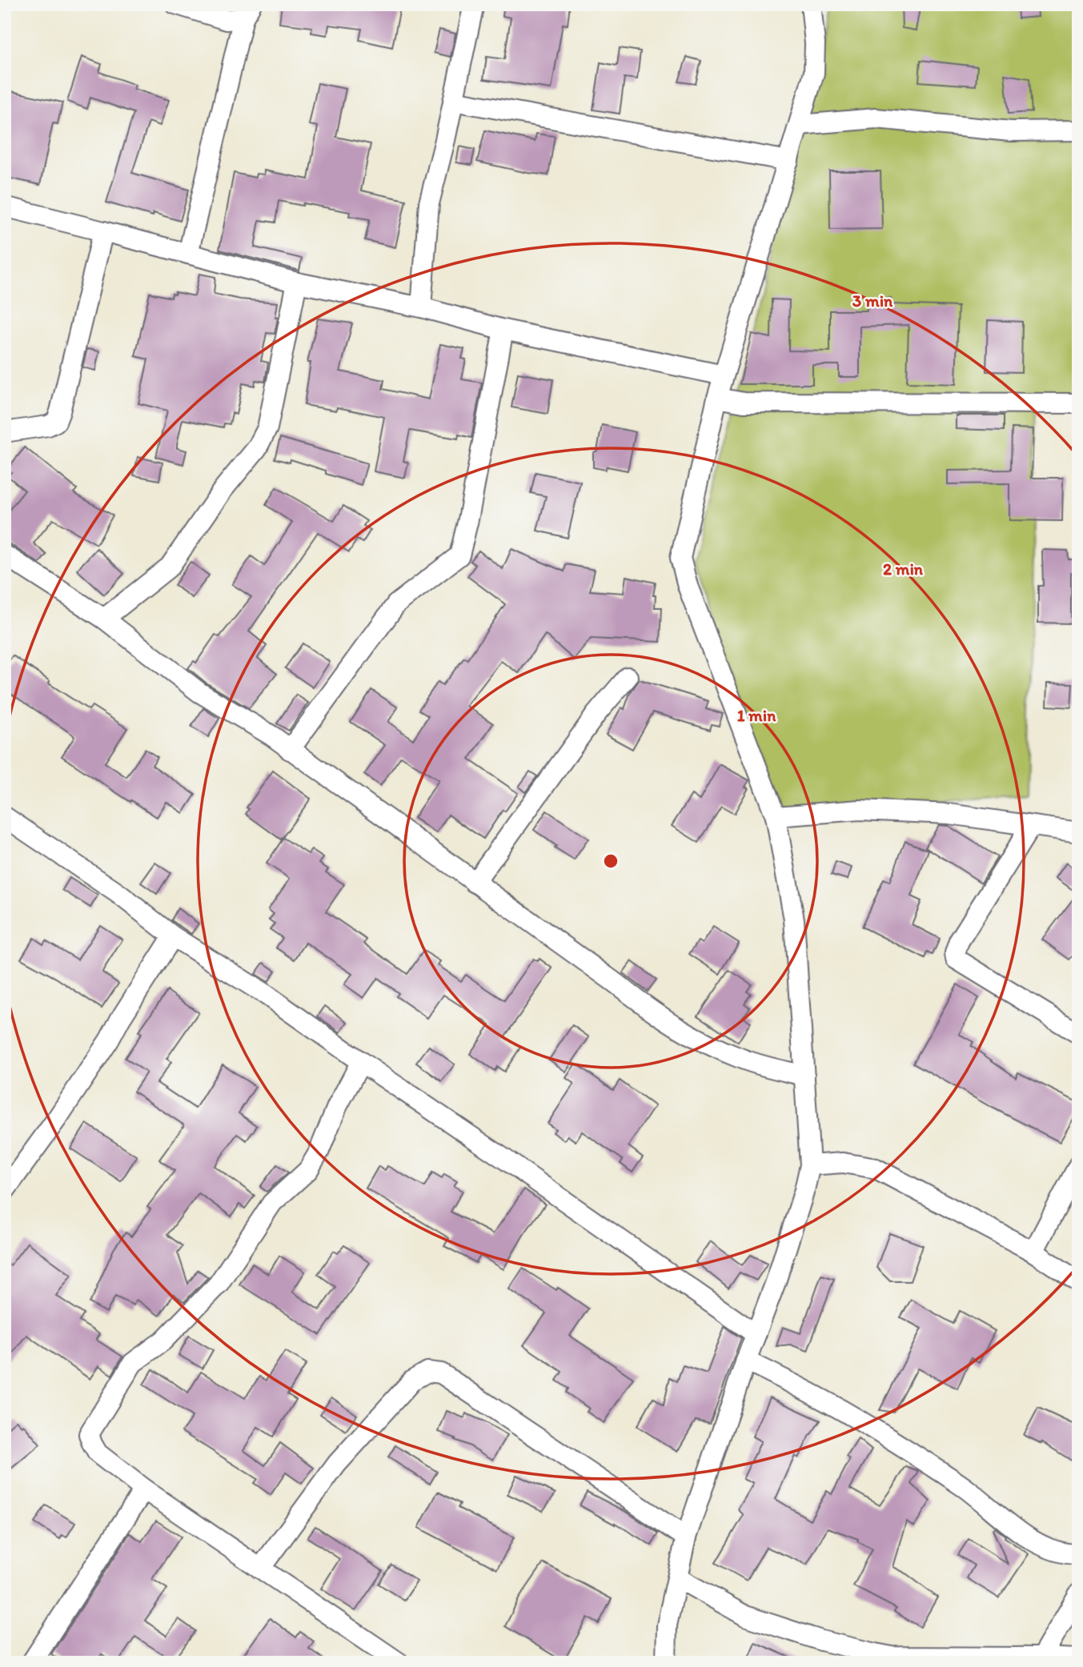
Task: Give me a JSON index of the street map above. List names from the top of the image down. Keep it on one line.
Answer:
{"rings":["3 min","2 min","1 min"]}
